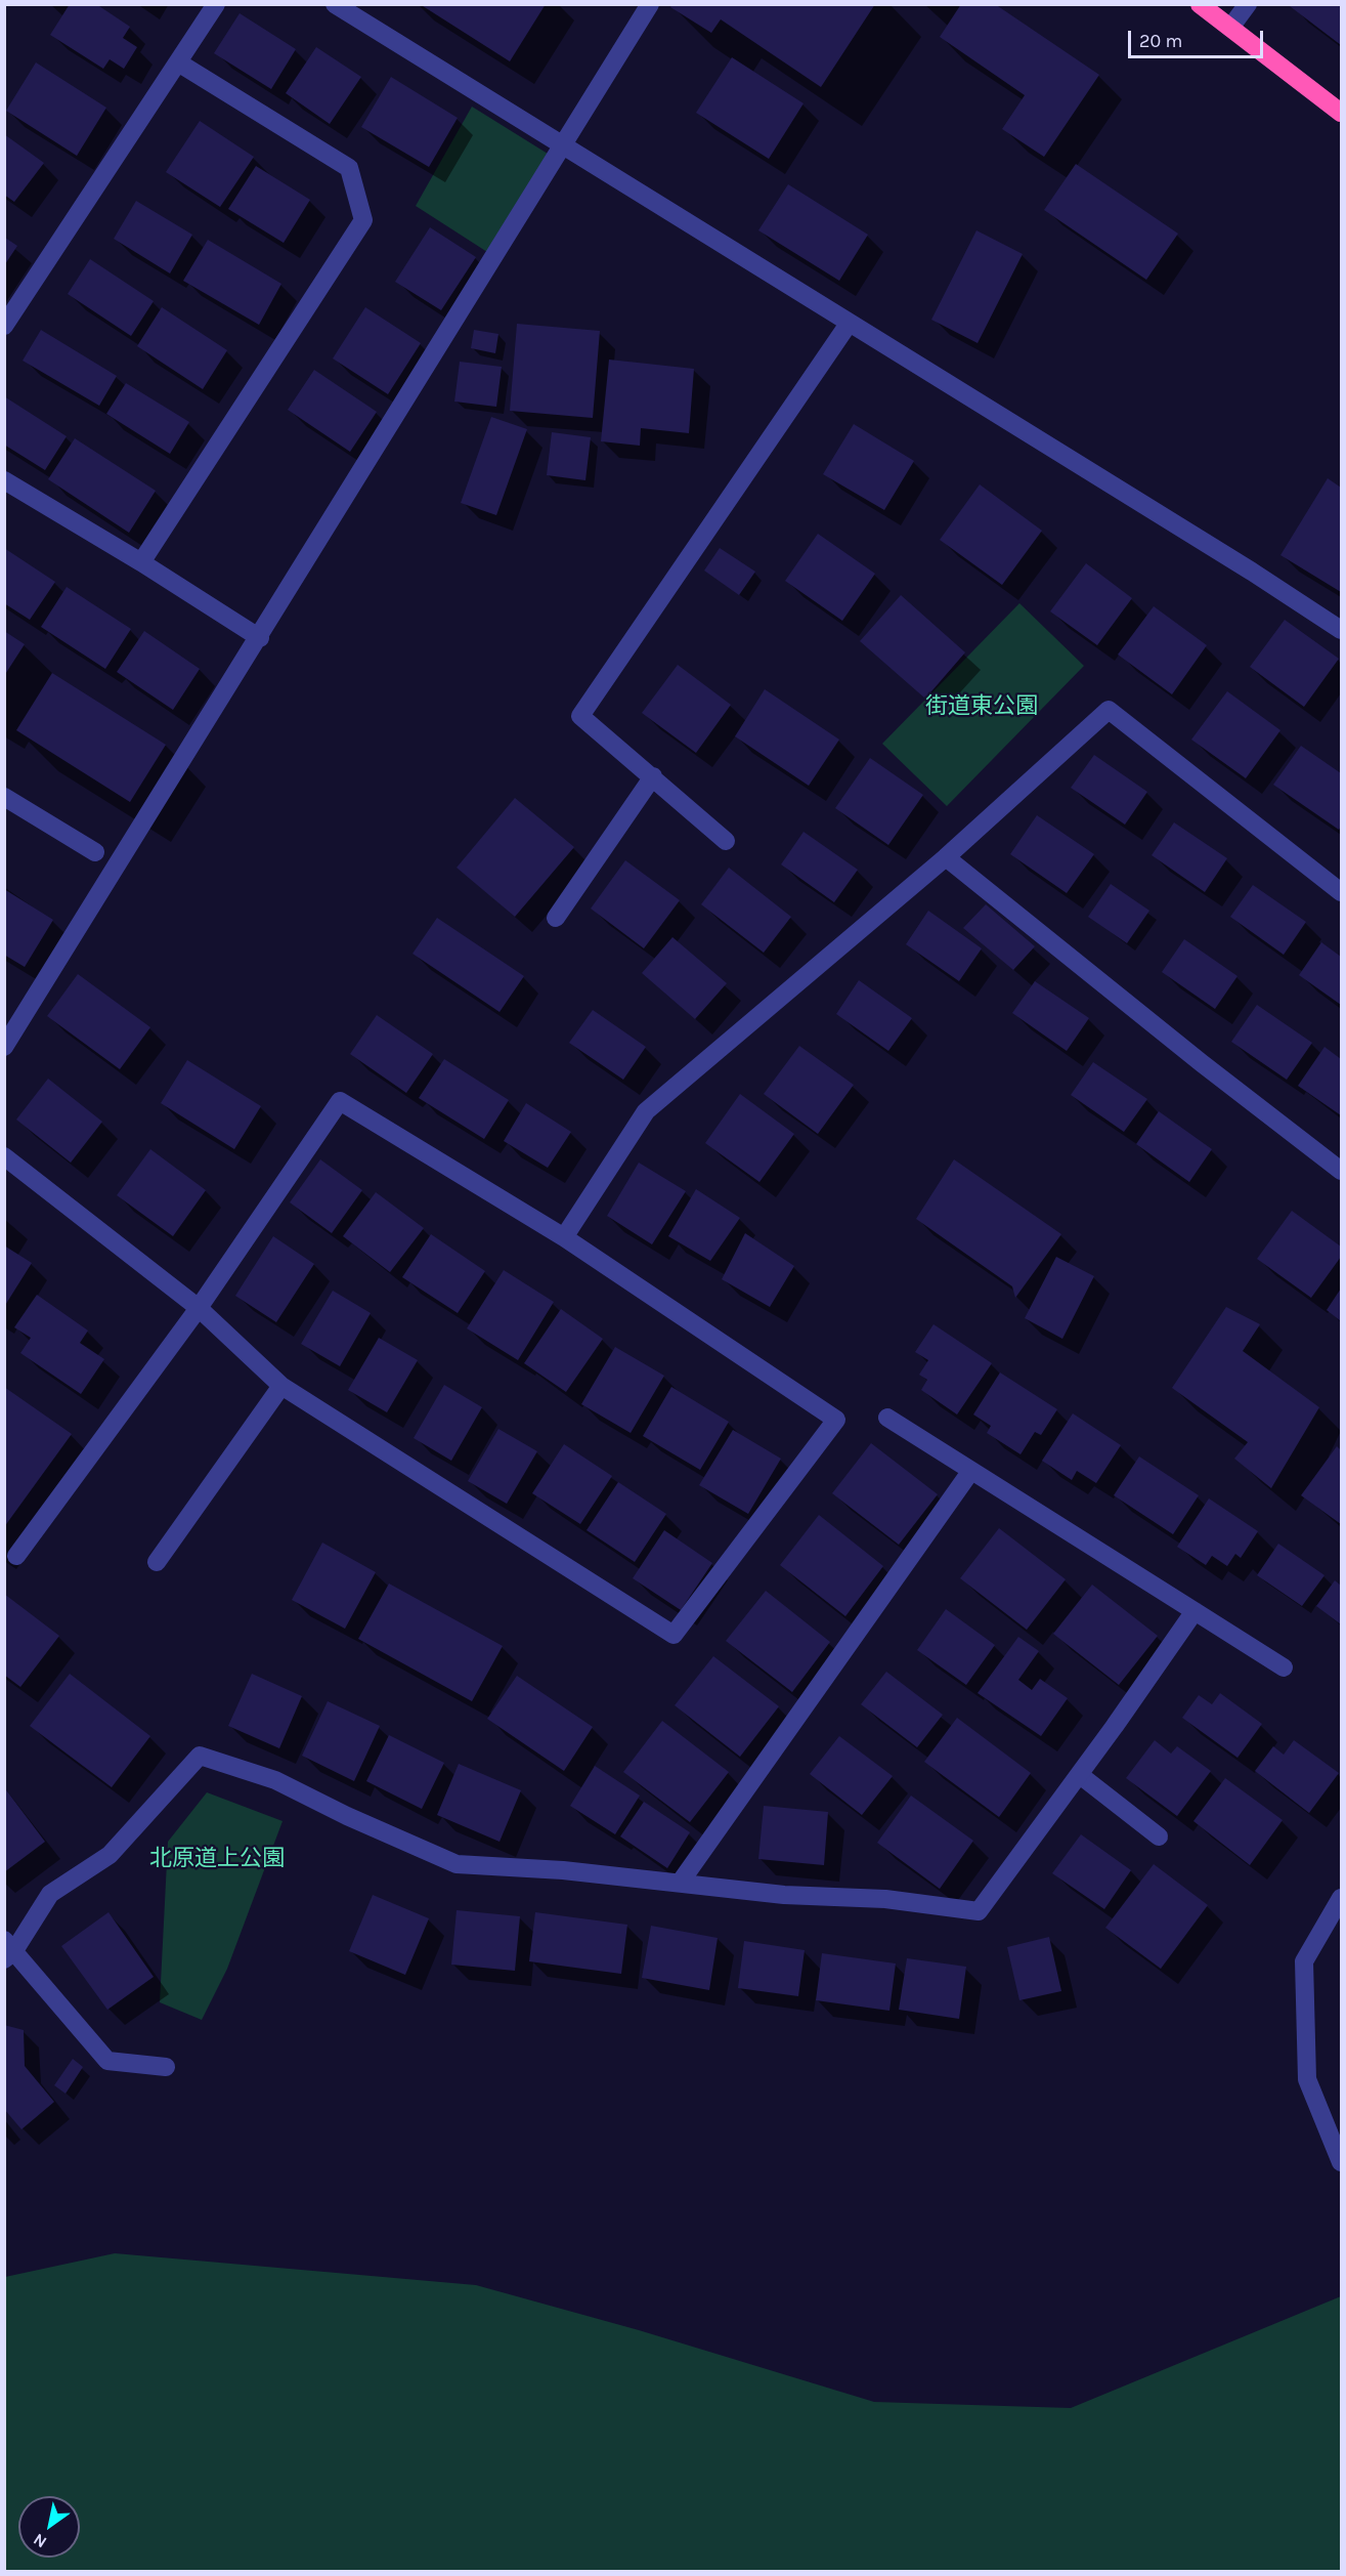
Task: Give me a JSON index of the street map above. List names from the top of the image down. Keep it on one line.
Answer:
{"parks":["街道東公園","北原道上公園"],"scale_bar":"20 m","north":"bottom left"}
